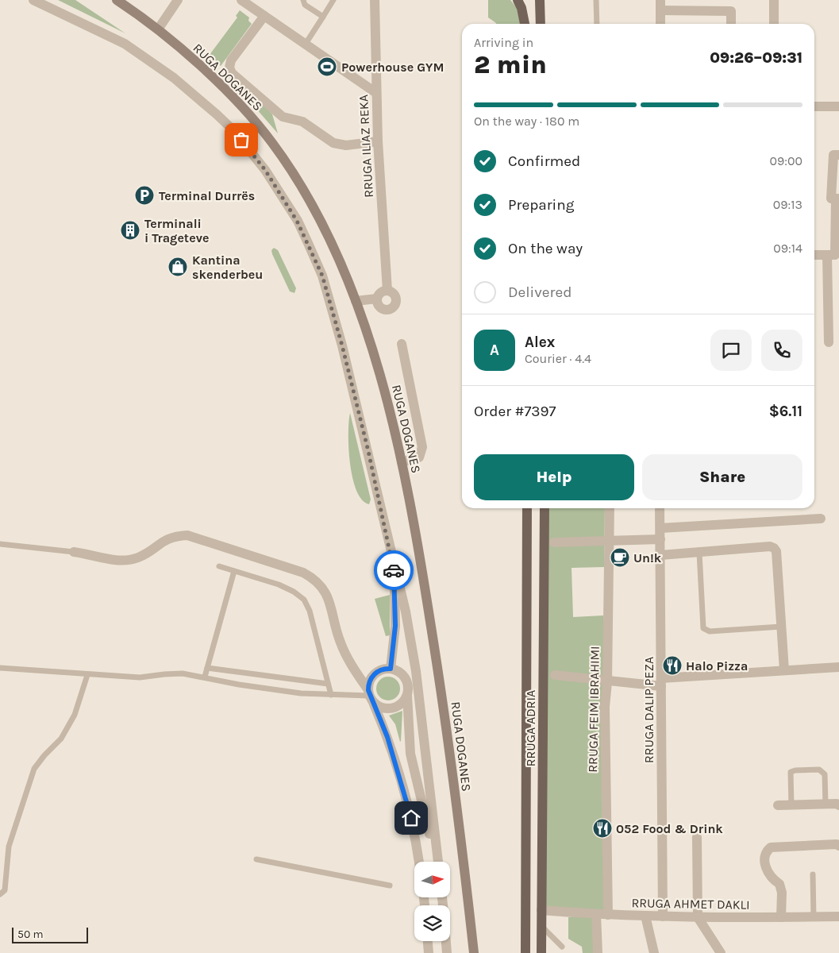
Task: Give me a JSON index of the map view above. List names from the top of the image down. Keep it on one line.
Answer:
{"streets":{"main road":["RUGA DOGANES","RRUGA ADRIA"],"street":["RRUGA ILIAZ REKA","RRUGA FEIM IBRAHIMI","RRUGA DALIP PEZA","RRUGA AHMET DAKLI"]},"crossings":[["RRUGA FEIM IBRAHIMI","RRUGA AHMET DAKLI"],["RRUGA DALIP PEZA","RRUGA AHMET DAKLI"],["RRUGA ADRIA","RRUGA AHMET DAKLI"]],"places":{"sports":["Powerhouse GYM"],"parking":["Terminal Durrës"],"building":["Terminali i Trageteve"],"shop":["Kantina skenderbeu"],"cafe":["Un!k"],"restaurant":["Halo Pizza","052 Food & Drink"]},"scale_bar":"50 m","north":"right","page":{"heading":["2 min","Arriving in","09:26–09:31"],"panel":["Alex","Courier · 4.4","Order #7397","$6.11"],"bar":"On the way · 180 m","list":[["Confirmed","09:00"],["Preparing","09:13"],["On the way","09:14"],"Delivered"],"round":"A","buttons":["Help","Share"],"scale":"50 m"}}
